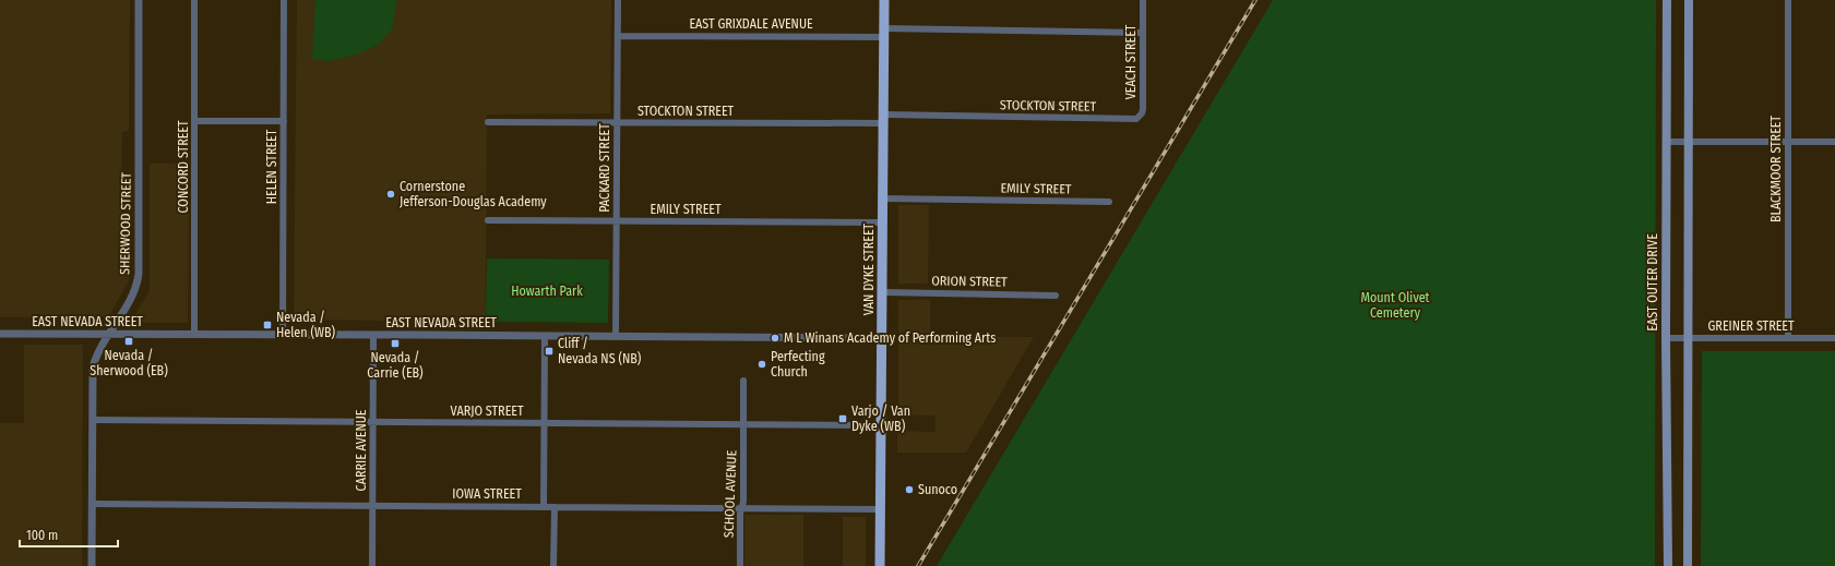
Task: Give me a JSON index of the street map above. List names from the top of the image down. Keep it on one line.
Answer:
{"streets":{"main road":["VAN DYKE STREET","EAST OUTER DRIVE"],"street":["EAST GRIXDALE AVENUE","VEACH STREET","STOCKTON STREET","CONCORD STREET","HELEN STREET","PACKARD STREET","BLACKMOOR STREET","EMILY STREET","SHERWOOD STREET","ORION STREET","EAST NEVADA STREET","GREINER STREET","VARJO STREET","CARRIE AVENUE","IOWA STREET","SCHOOL AVENUE"]},"crossings":[["EAST GRIXDALE AVENUE","VEACH STREET"],["EAST GRIXDALE AVENUE","PACKARD STREET"],["EAST GRIXDALE AVENUE","VAN DYKE STREET"],["VEACH STREET","STOCKTON STREET"],["STOCKTON STREET","PACKARD STREET"],["STOCKTON STREET","VAN DYKE STREET"],["CONCORD STREET","EAST NEVADA STREET"],["HELEN STREET","EAST NEVADA STREET"],["PACKARD STREET","EMILY STREET"],["PACKARD STREET","EAST NEVADA STREET"],["BLACKMOOR STREET","GREINER STREET"],["EMILY STREET","VAN DYKE STREET"],["SHERWOOD STREET","EAST NEVADA STREET"],["SHERWOOD STREET","VARJO STREET"],["SHERWOOD STREET","IOWA STREET"],["VAN DYKE STREET","ORION STREET"],["VAN DYKE STREET","EAST NEVADA STREET"],["VAN DYKE STREET","VARJO STREET"],["VAN DYKE STREET","IOWA STREET"],["EAST OUTER DRIVE","GREINER STREET"],["EAST NEVADA STREET","CARRIE AVENUE"],["VARJO STREET","CARRIE AVENUE"],["VARJO STREET","SCHOOL AVENUE"],["CARRIE AVENUE","IOWA STREET"],["IOWA STREET","SCHOOL AVENUE"]],"parks":["Howarth Park","Mount Olivet Cemetery"],"places":{"other":["Cornerstone Jefferson-Douglas Academy","M L Winans Academy of Performing Arts","Perfecting Church","Sunoco"],"transit":["Nevada / Helen (WB)","Nevada / Sherwood (EB)","Nevada / Carrie (EB)","Cliff / Nevada NS (NB)","Varjo / Van Dyke (WB)"]},"scale_bar":"100 m"}
